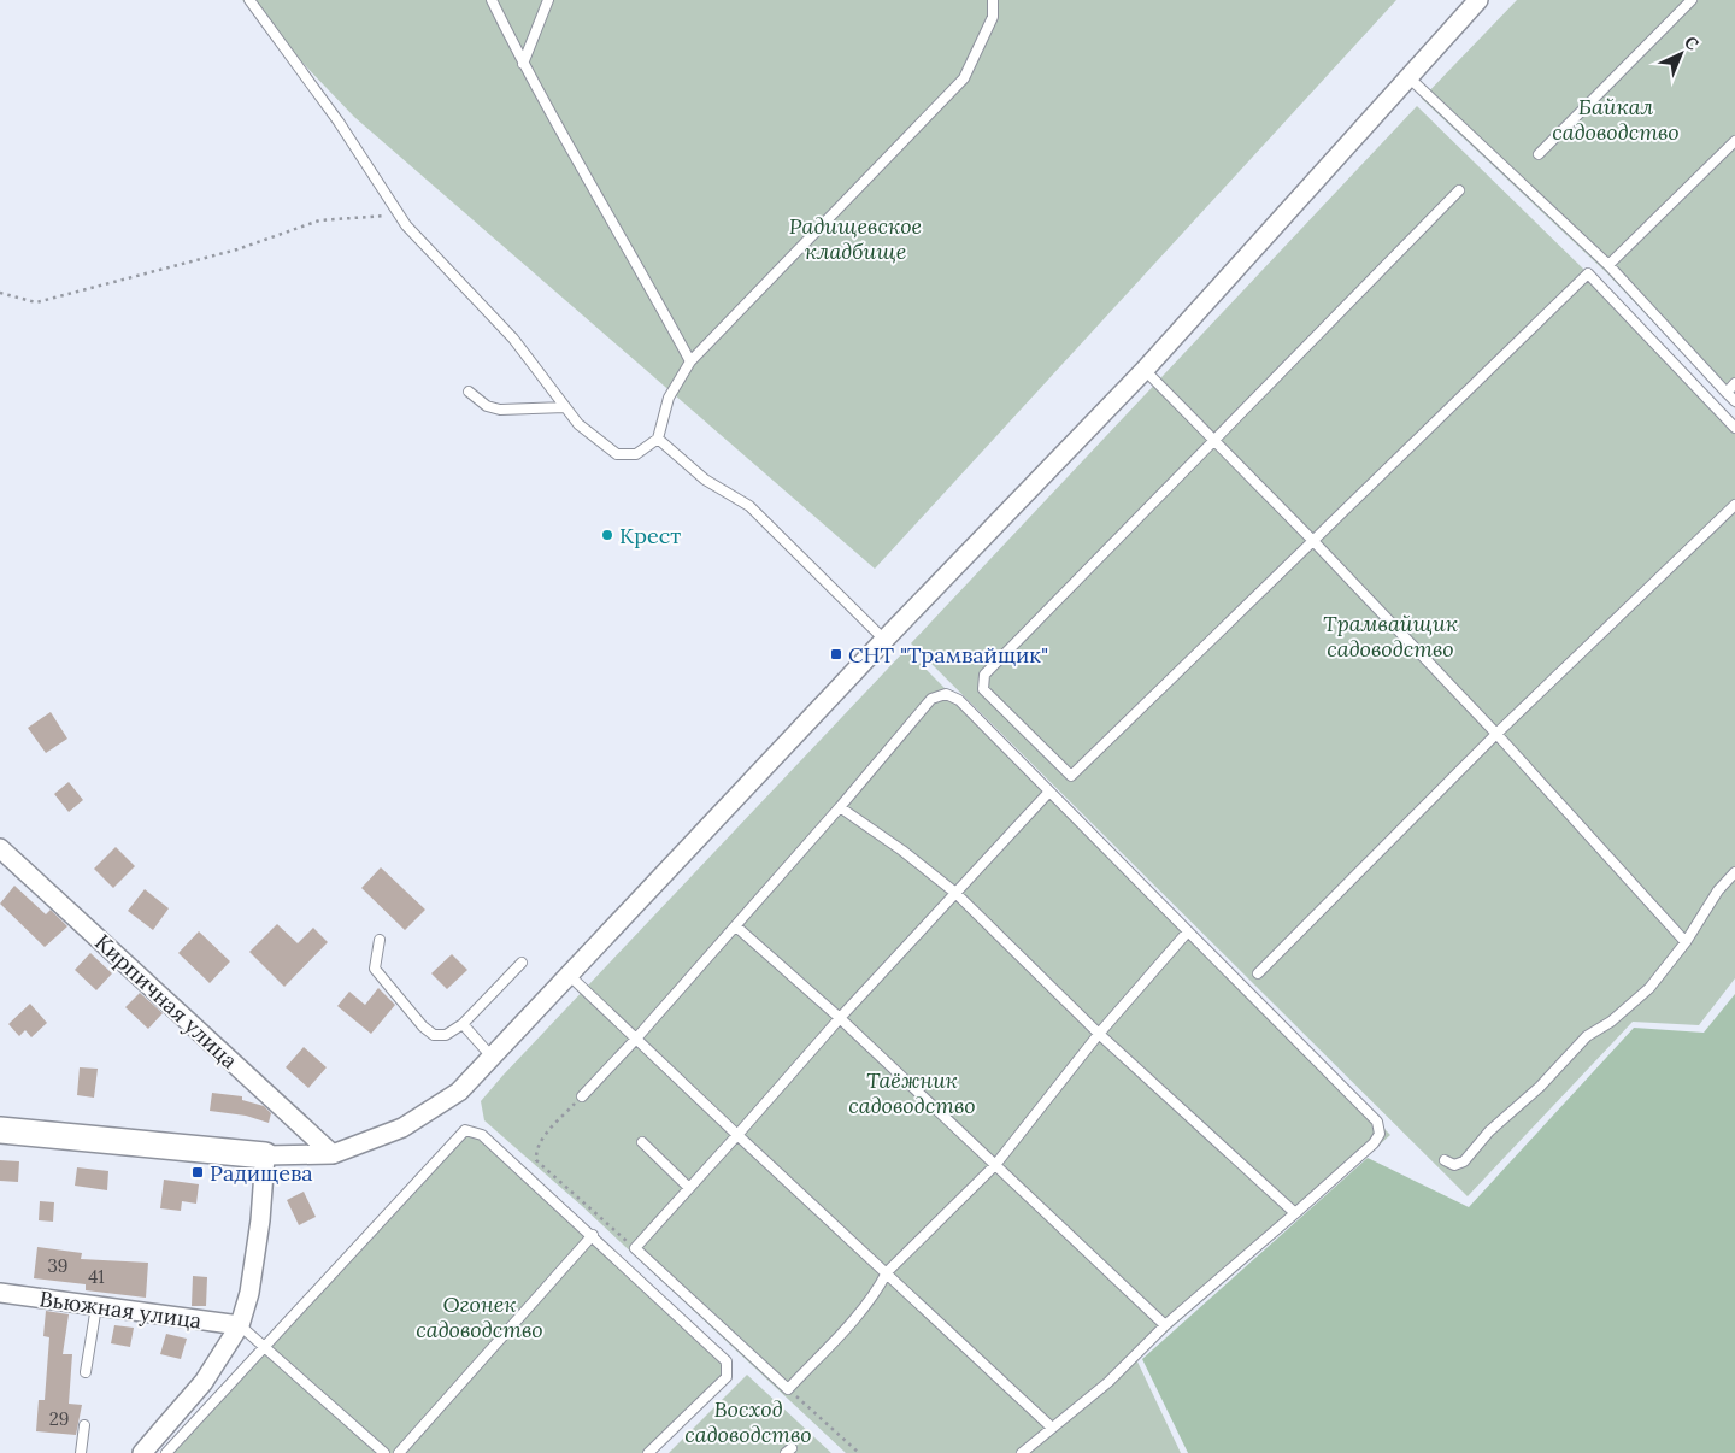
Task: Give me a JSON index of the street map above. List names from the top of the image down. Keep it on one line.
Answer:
{"streets":{"street":["Кирпичная улица","Вьюжная улица"]},"parks":["Байкал садоводство","Радищевское кладбище","Трамвайщик садоводство","Таёжник садоводство","Огонек садоводство","Восход садоводство"],"places":{"other":["Крест"],"transit":["СНТ \"Трамвайщик\"","Радищева"]},"house_numbers":["39","41","29"],"north":"top right"}
